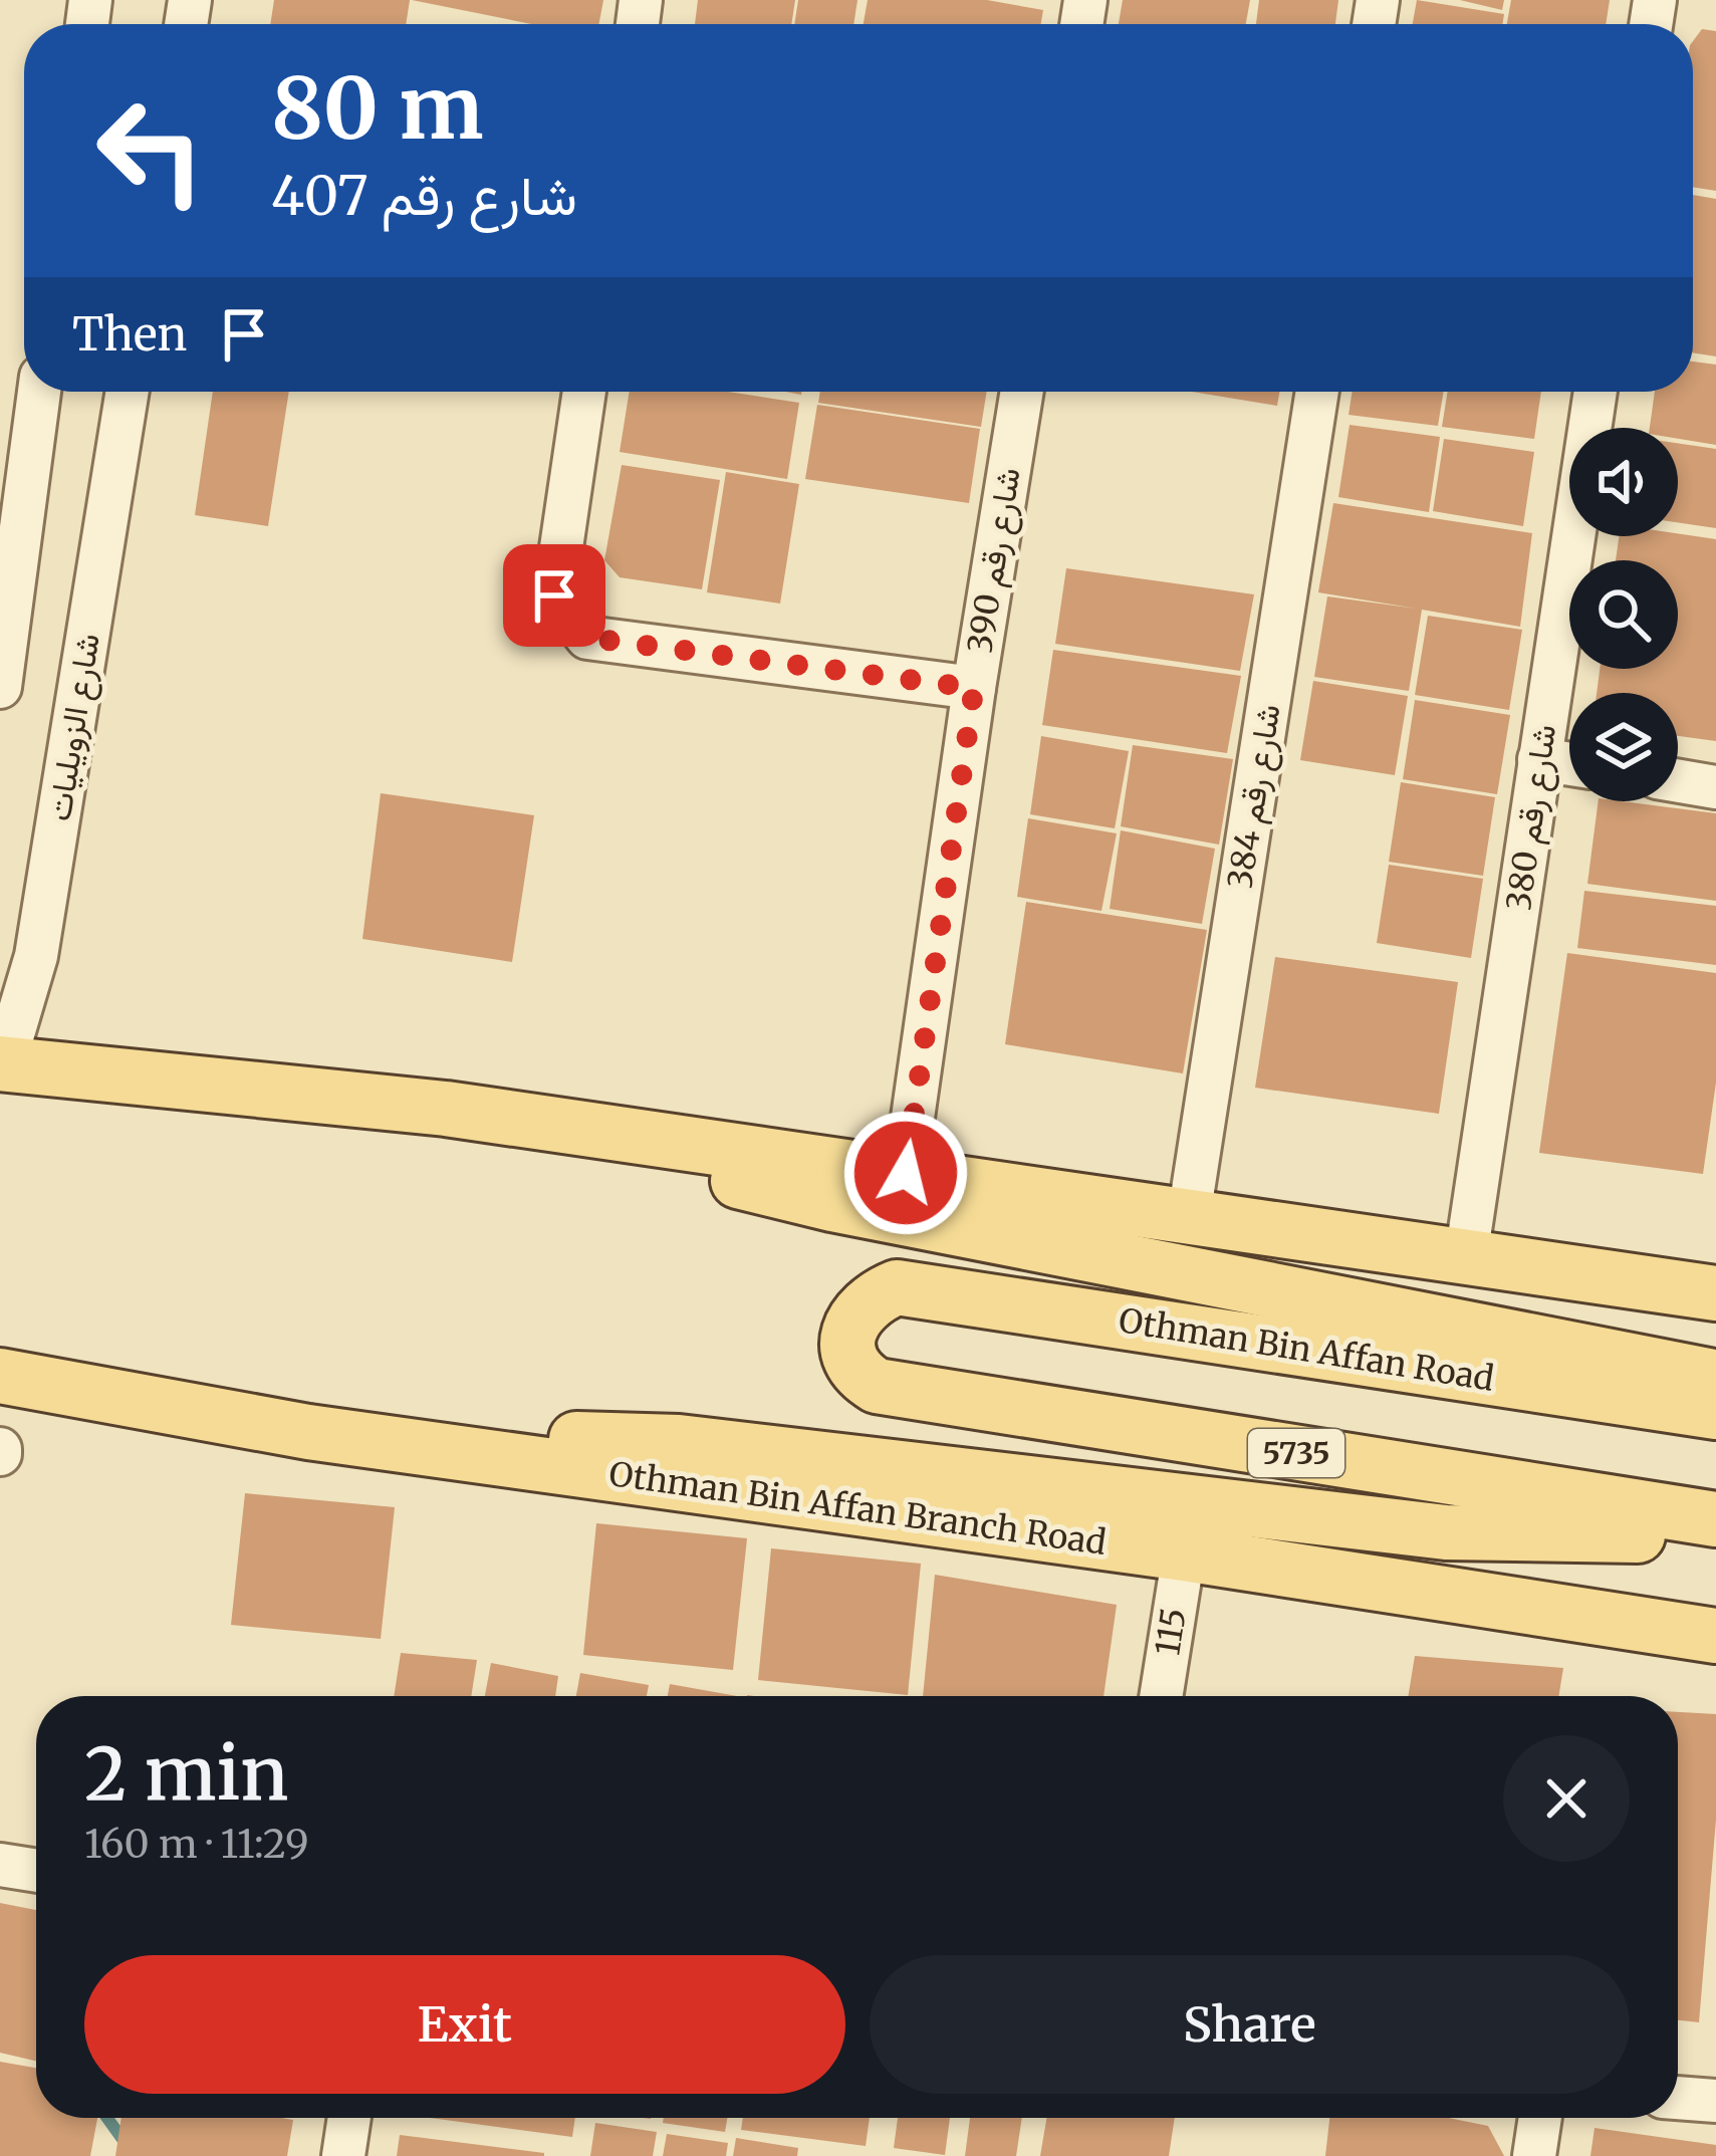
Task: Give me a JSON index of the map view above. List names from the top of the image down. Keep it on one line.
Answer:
{"streets":{"main road":["Othman Bin Affan Road","5735","Othman Bin Affan Branch Road"],"street":["شارع رقم 390","شارع الزويليات","شارع رقم 384","شارع رقم 380","115"]},"crossings":[["Othman Bin Affan Branch Road","115"]],"page":{"turn":["80 m","شارع رقم 407"],"then":"Then","heading":["2 min","160 m · 11:29"],"buttons":["Exit","Share"]}}
